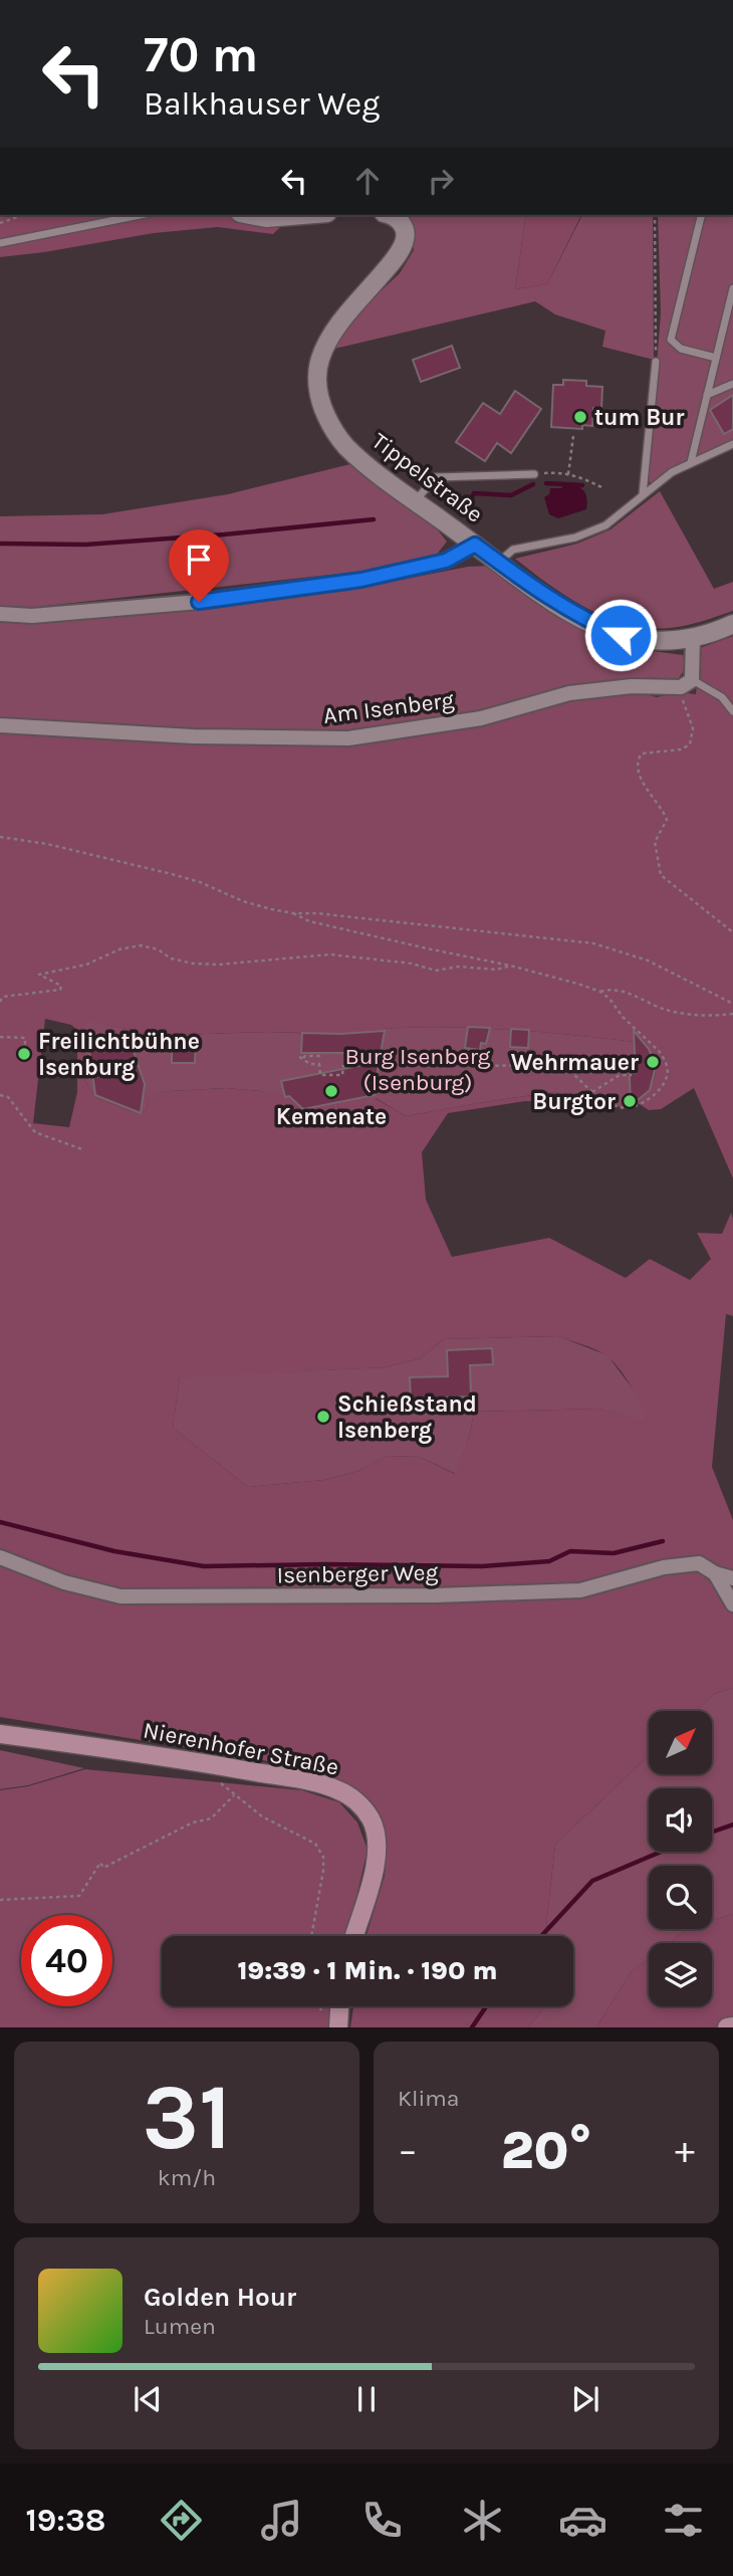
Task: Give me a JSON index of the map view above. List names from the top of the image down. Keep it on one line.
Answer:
{"streets":{"main road":["Nierenhofer Straße"],"street":["Tippelstraße","Am Isenberg","Isenberger Weg"]},"parks":["Burg Isenberg (Isenburg)"],"places":["tum Bur","Freilichtbühne Isenburg","Wehrmauer","Kemenate","Burgtor","Schießstand Isenberg"],"north":"top right","page":{"turn":["70 m","Balkhauser Weg"],"limit":"40","trip":"19:39 · 1 Min. · 190 m","tile":[["31","km/h"],"Klima"],"heat":["−","20°","+"],"song":["Golden Hour","Lumen"],"tabs":"19:38"}}
